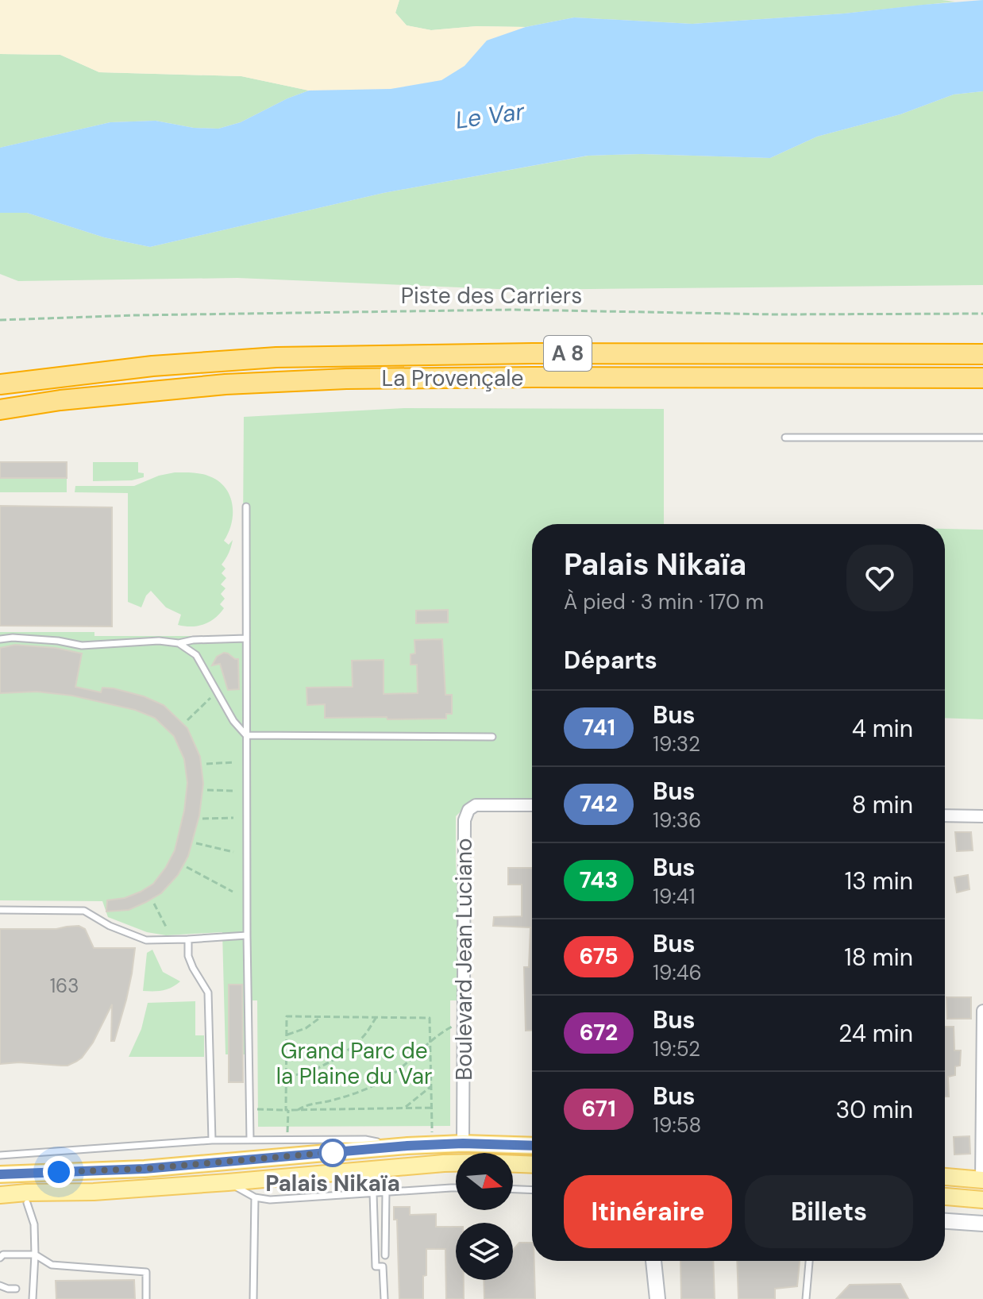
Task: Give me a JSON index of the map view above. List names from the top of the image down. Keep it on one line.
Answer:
{"streets":{"highway":["A 8","La Provençale"],"street":["Boulevard Jean Luciano"],"path":["Piste des Carriers"]},"water":["Le Var"],"parks":["Grand Parc de la Plaine du Var"],"places":["Palais Nikaïa"],"lines":["bus line 741"],"house_numbers":["163"],"north":"right","page":{"heading":[["Palais Nikaïa","À pied · 3 min · 170 m"],"Départs"],"list":[{"mark":"741","name":"Bus","note":"19:32","value":"4 min"},{"mark":"742","name":"Bus","note":"19:36","value":"8 min"},{"mark":"743","name":"Bus","note":"19:41","value":"13 min"},{"mark":"675","name":"Bus","note":"19:46","value":"18 min"},{"mark":"672","name":"Bus","note":"19:52","value":"24 min"},{"mark":"671","name":"Bus","note":"19:58","value":"30 min"}],"buttons":["Itinéraire","Billets"]}}
